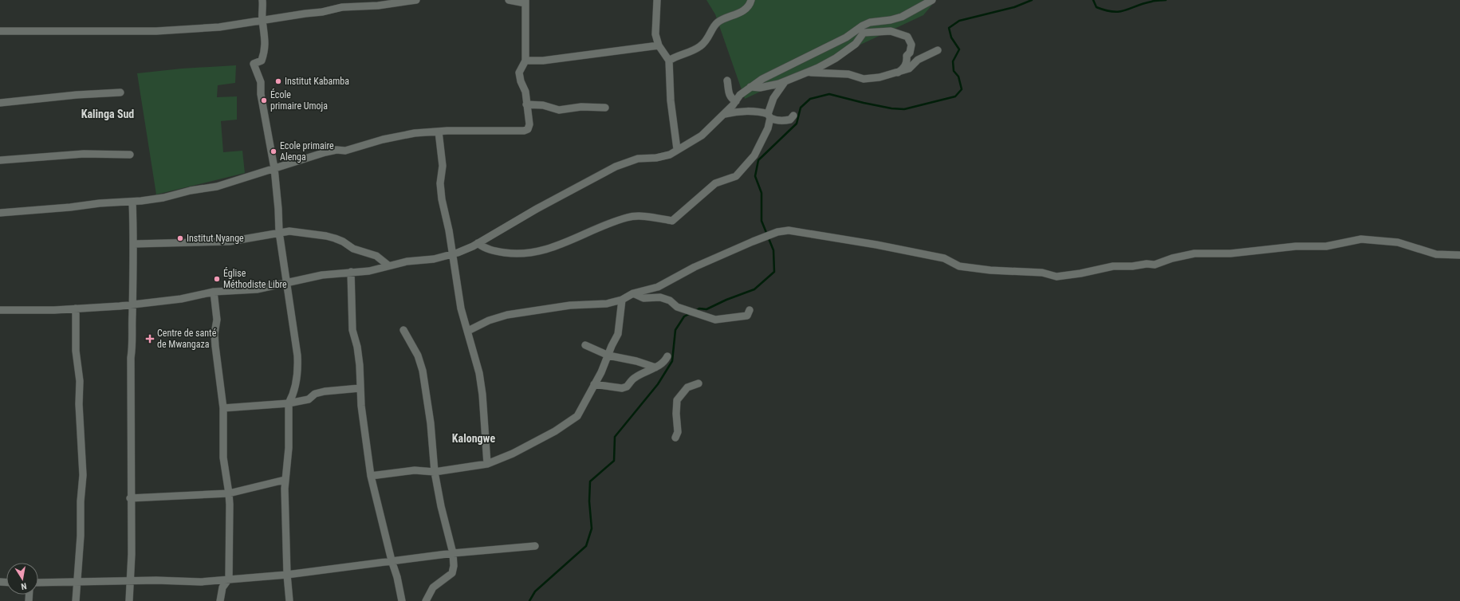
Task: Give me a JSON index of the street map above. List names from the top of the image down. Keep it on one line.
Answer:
{"districts":["Kalinga Sud","Kalongwe"],"places":{"other":["Institut Kabamba","École primaire Umoja","Ecole primaire Alenga","Institut Nyange","Église Méthodiste Libre"],"health":["Centre de santé de Mwangaza"]},"north":"bottom"}
